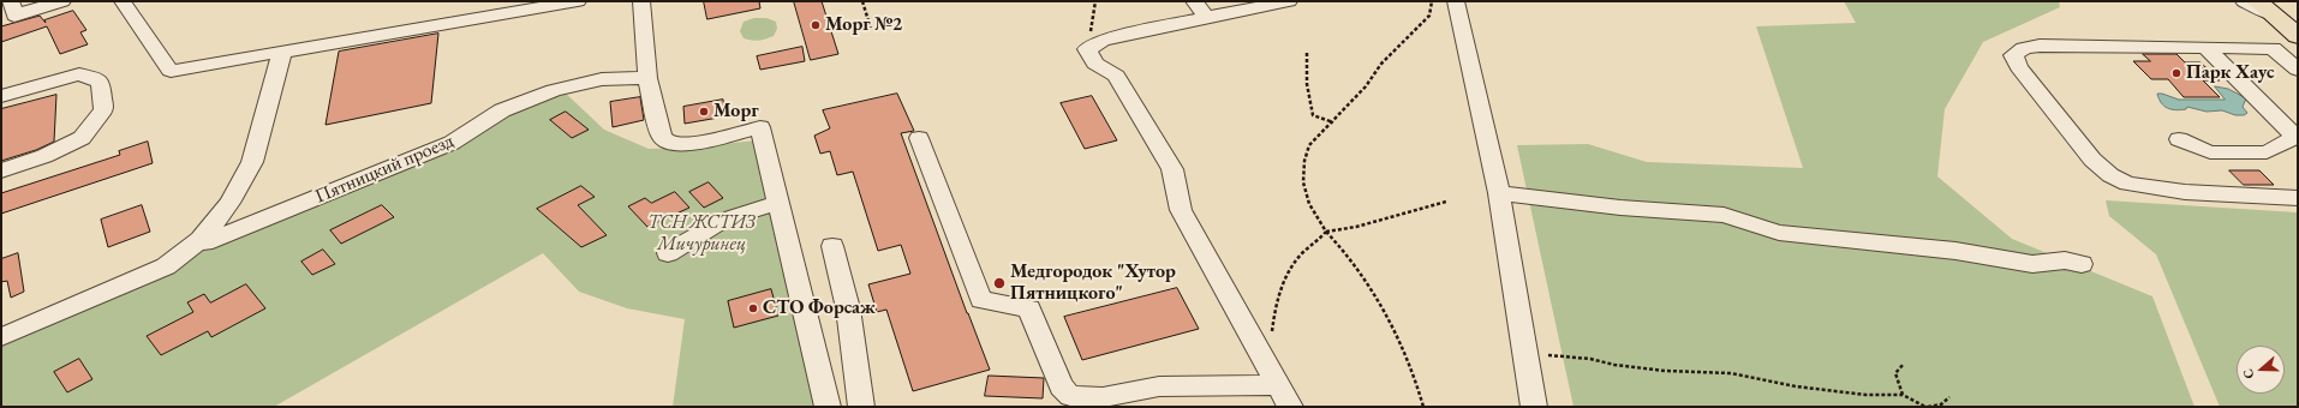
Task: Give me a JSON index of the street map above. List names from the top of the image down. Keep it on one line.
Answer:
{"streets":{"street":["Пятницкий проезд"]},"parks":["ТСН ЖСТИЗ Мичуринец"],"places":["Морг №2","Парк Хаус","Морг","Медгородок \"Хутор Пятницкого\"","СТО Форсаж"],"north":"left"}
